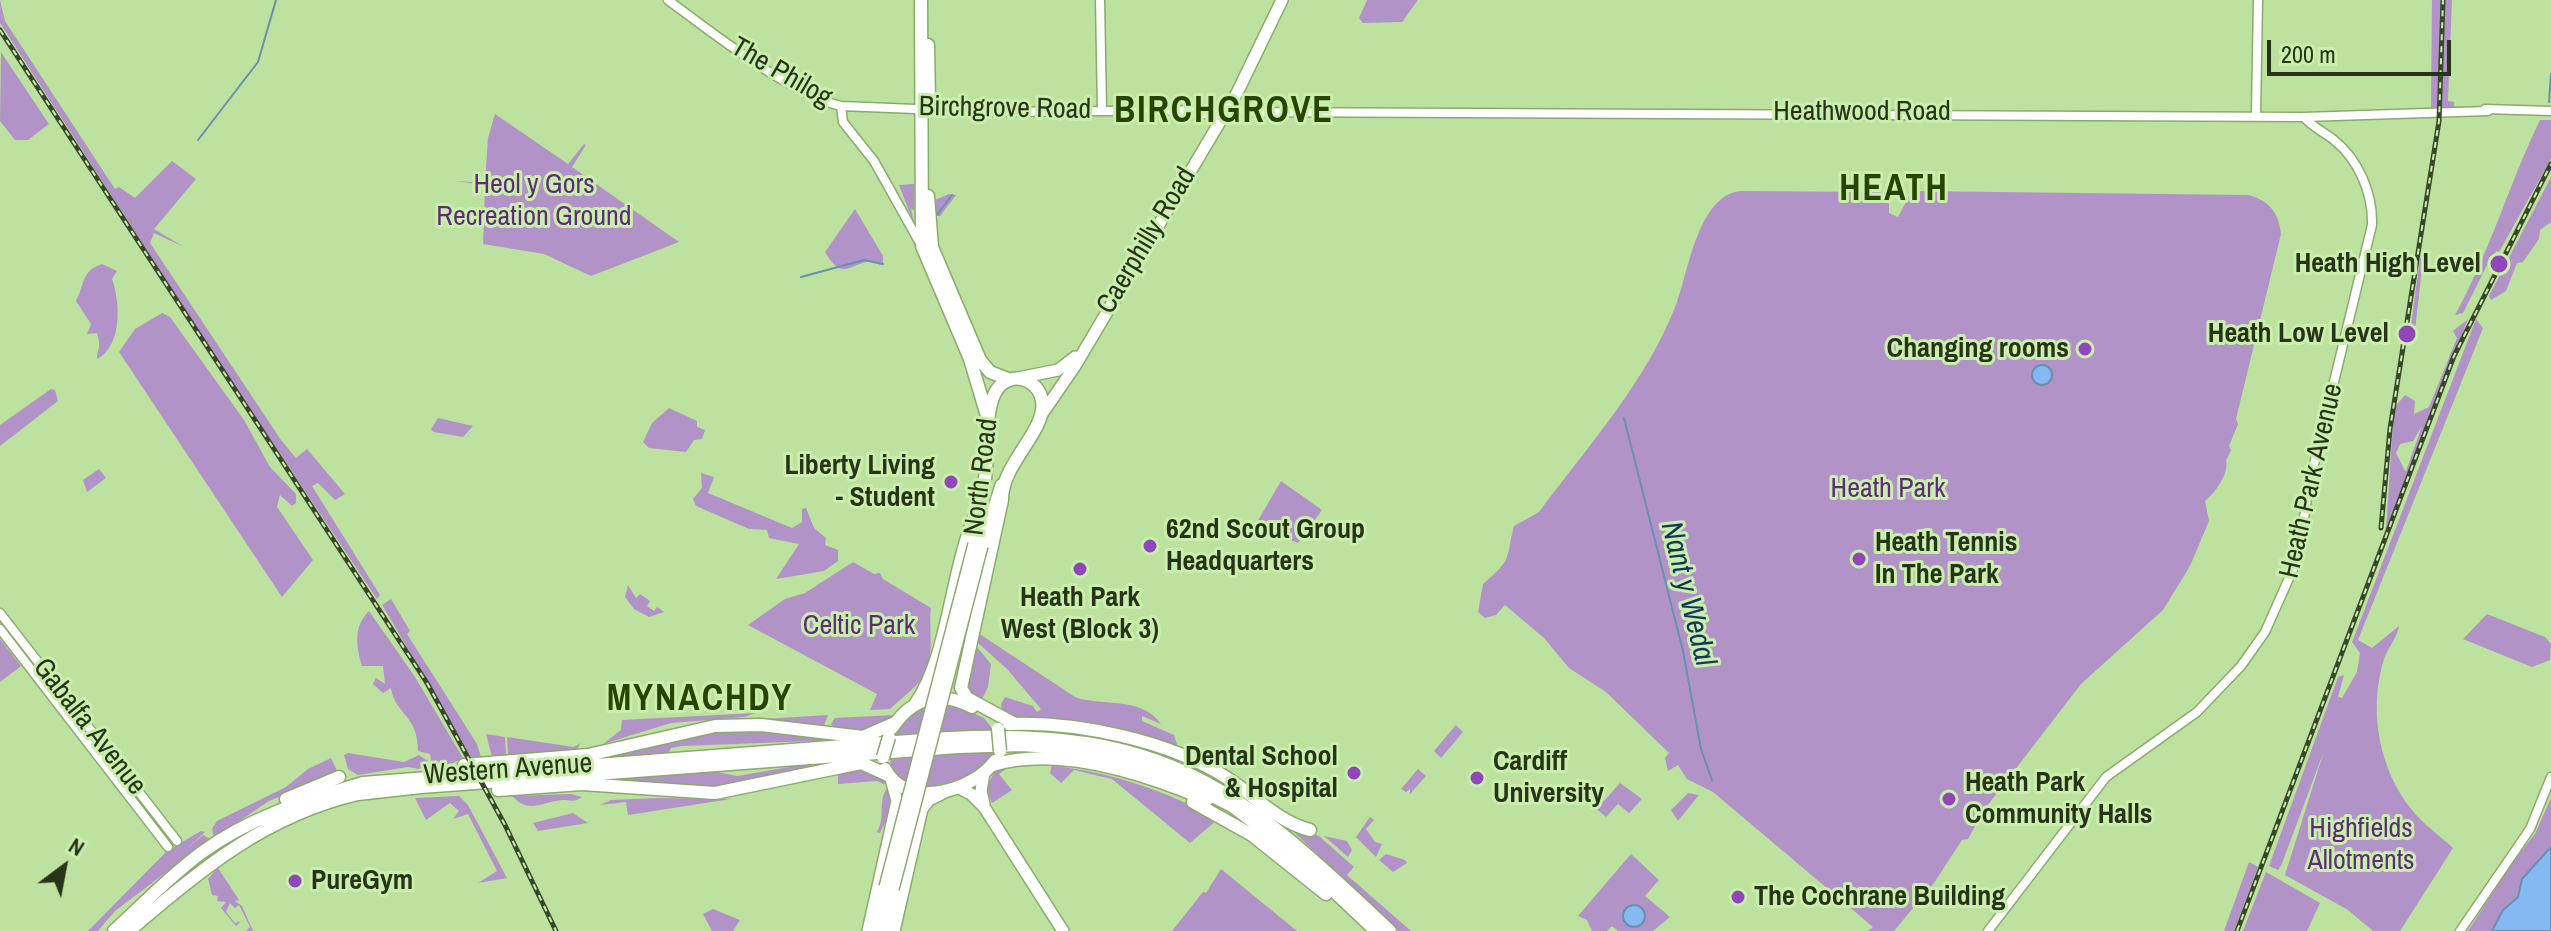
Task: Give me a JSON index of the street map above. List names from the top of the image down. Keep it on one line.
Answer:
{"streets":{"highway":["North Road","Western Avenue"],"main road":["Caerphilly Road"],"street":["The Philog","Birchgrove Road","Heathwood Road","Heath Park Avenue","Gabalfa Avenue"]},"crossings":[["The Philog","Birchgrove Road"],["Birchgrove Road","Heathwood Road"],["Birchgrove Road","Caerphilly Road"],["Heathwood Road","Caerphilly Road"],["Heathwood Road","Heath Park Avenue"],["Caerphilly Road","North Road"]],"districts":["BIRCHGROVE","HEATH","MYNACHDY"],"water":["Nant y Wedal"],"parks":["Heol y Gors Recreation Ground","Heath Park","Celtic Park","Highfields Allotments"],"places":["Heath High Level","Heath Low Level","Changing rooms","Liberty Living - Student","62nd Scout Group Headquarters","Heath Tennis In The Park","Heath Park West (Block 3)","Dental School & Hospital","Cardiff University","Heath Park Community Halls","PureGym","The Cochrane Building"],"scale_bar":"200 m","north":"top right"}
